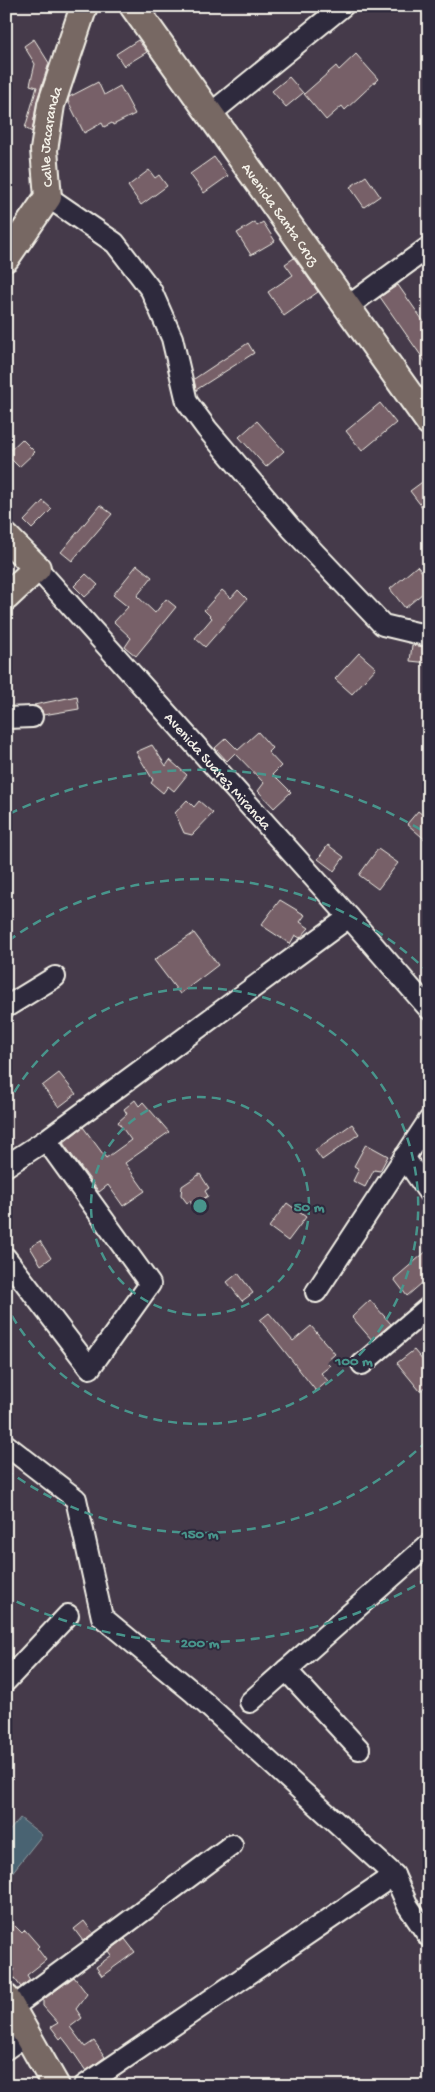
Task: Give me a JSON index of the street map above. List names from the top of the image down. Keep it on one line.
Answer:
{"streets":{"main road":["Calle Jacaranda","Avenida Santa Cruz","Avenida Suarez Miranda"]},"rings":["50 m","100 m","150 m","200 m"]}
